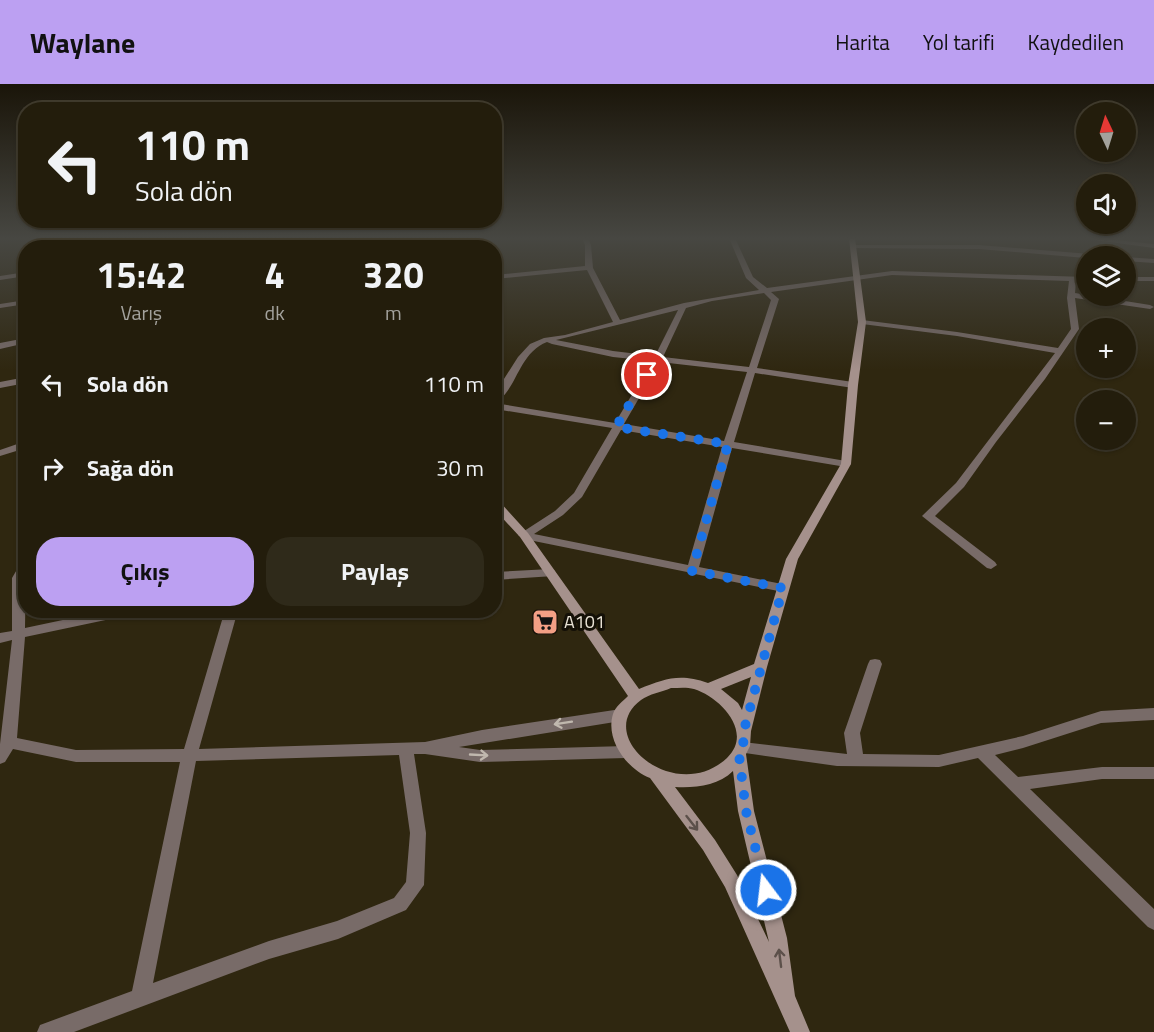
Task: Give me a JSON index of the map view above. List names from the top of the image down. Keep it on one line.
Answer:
{"places":{"supermarket":["A101"]},"north":"top","page":{"header":"Waylane","nav":["Harita","Yol tarifi","Kaydedilen"],"map_buttons":["+","−"],"turn":["110 m","Sola dön"],"eta":["15:42","Varış","4","dk","320","m"],"list":[{"name":"Sola dön","value":"110 m"},{"name":"Sağa dön","value":"30 m"}],"buttons":["Çıkış","Paylaş"]}}
